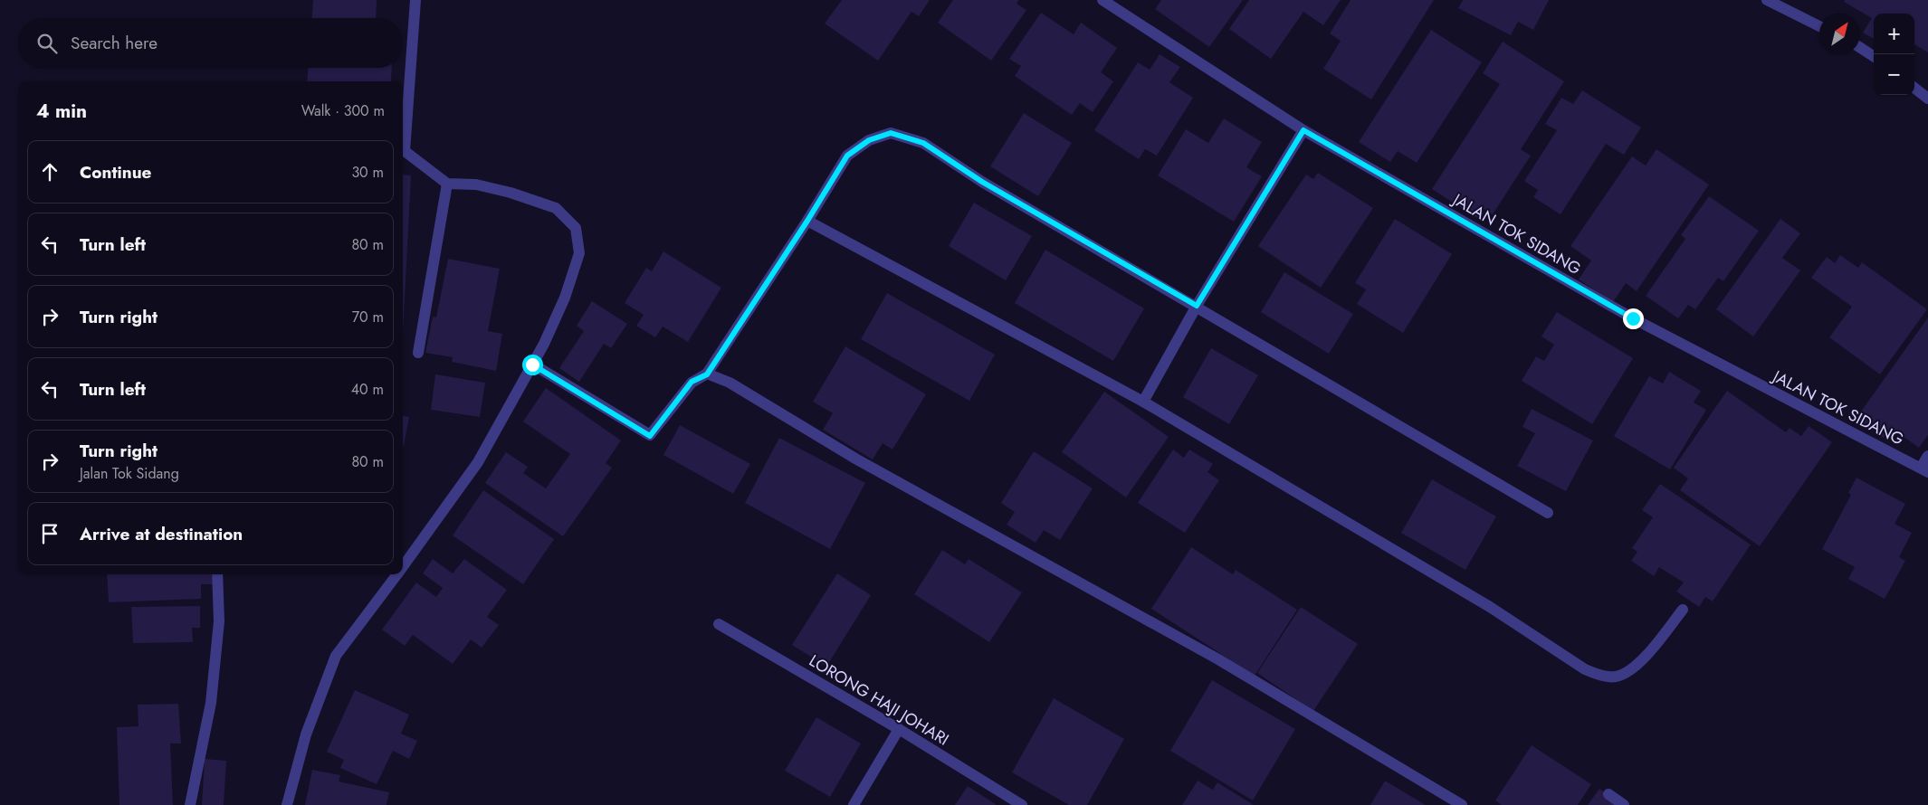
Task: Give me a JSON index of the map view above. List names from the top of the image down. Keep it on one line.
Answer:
{"streets":{"street":["JALAN TOK SIDANG","LORONG HAJI JOHARI"]},"north":"top right","page":{"map_buttons":["+","−"],"search":"Search here","heading":["4 min","Walk · 300 m"],"list":[["Continue","30 m"],["Turn left","80 m"],["Turn right","70 m"],["Turn left","40 m"],["Turn right","Jalan Tok Sidang","80 m"],"Arrive at destination"]}}
